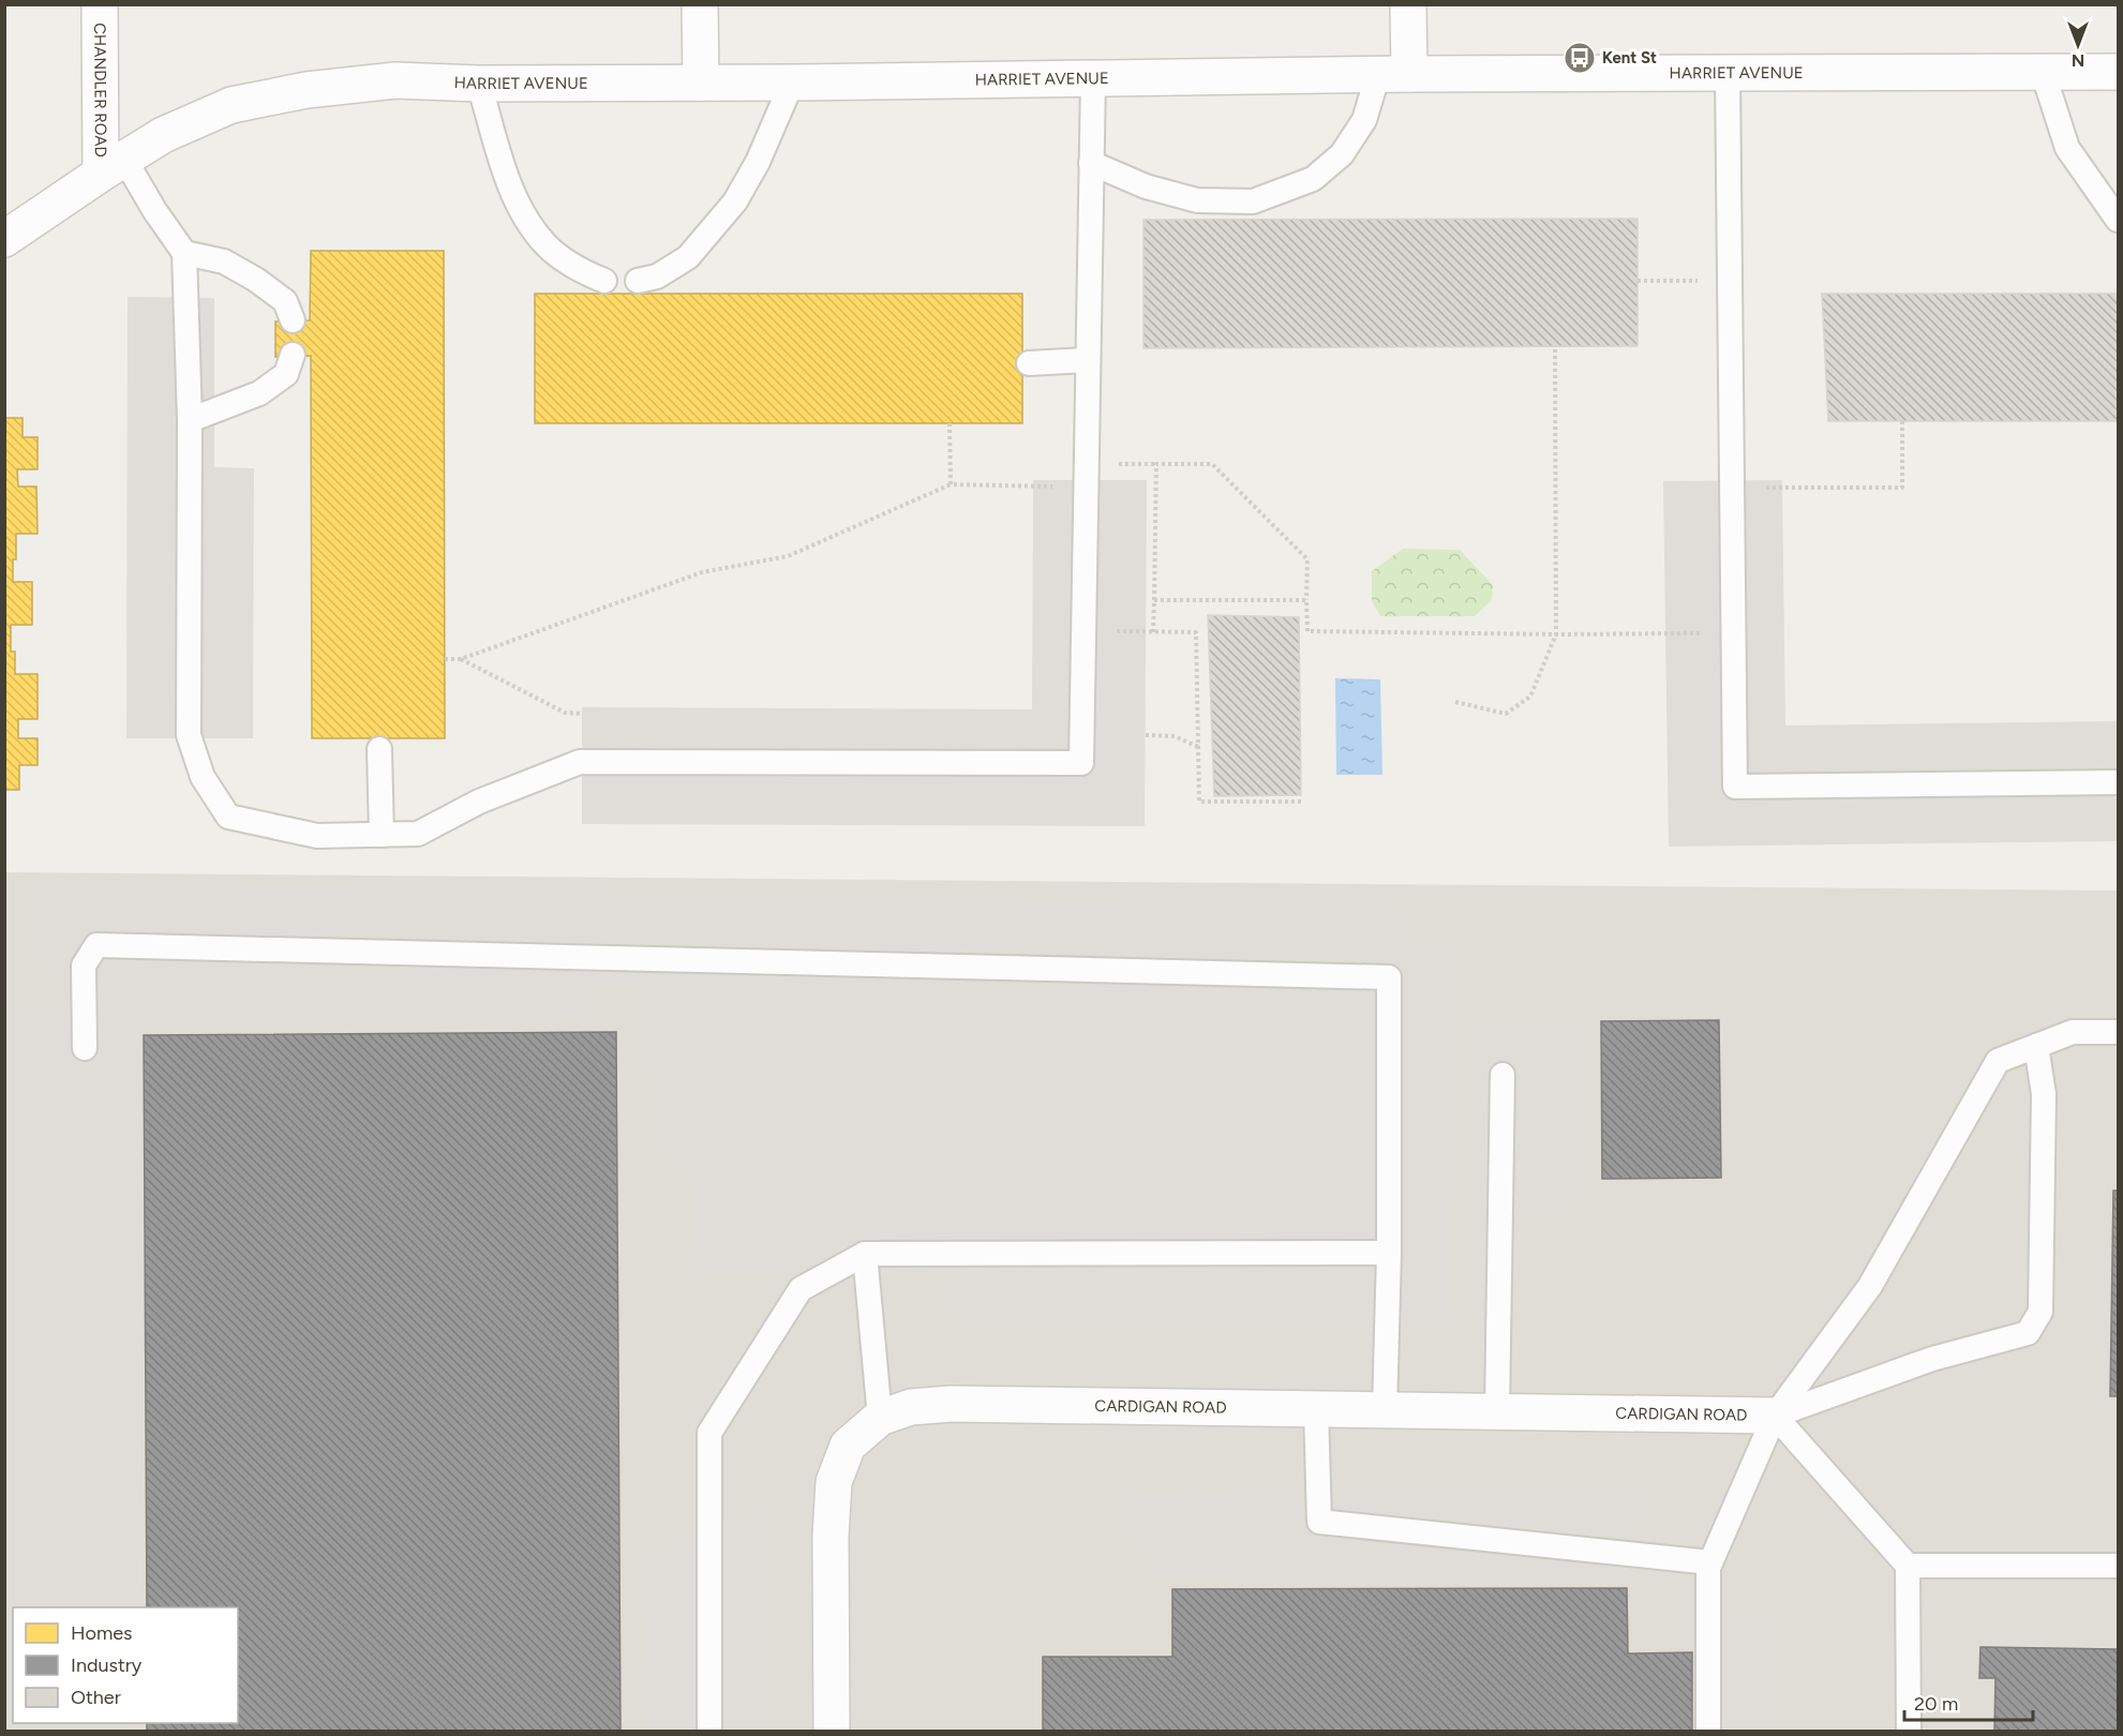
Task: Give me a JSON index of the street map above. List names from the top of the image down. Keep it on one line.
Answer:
{"streets":{"street":["HARRIET AVENUE","CHANDLER ROAD","CARDIGAN ROAD"]},"crossings":[["HARRIET AVENUE","CHANDLER ROAD"]],"places":{"bus stop":["Kent St"]},"legend":["Homes","Industry","Other"],"scale_bar":"20 m","north":"bottom"}
